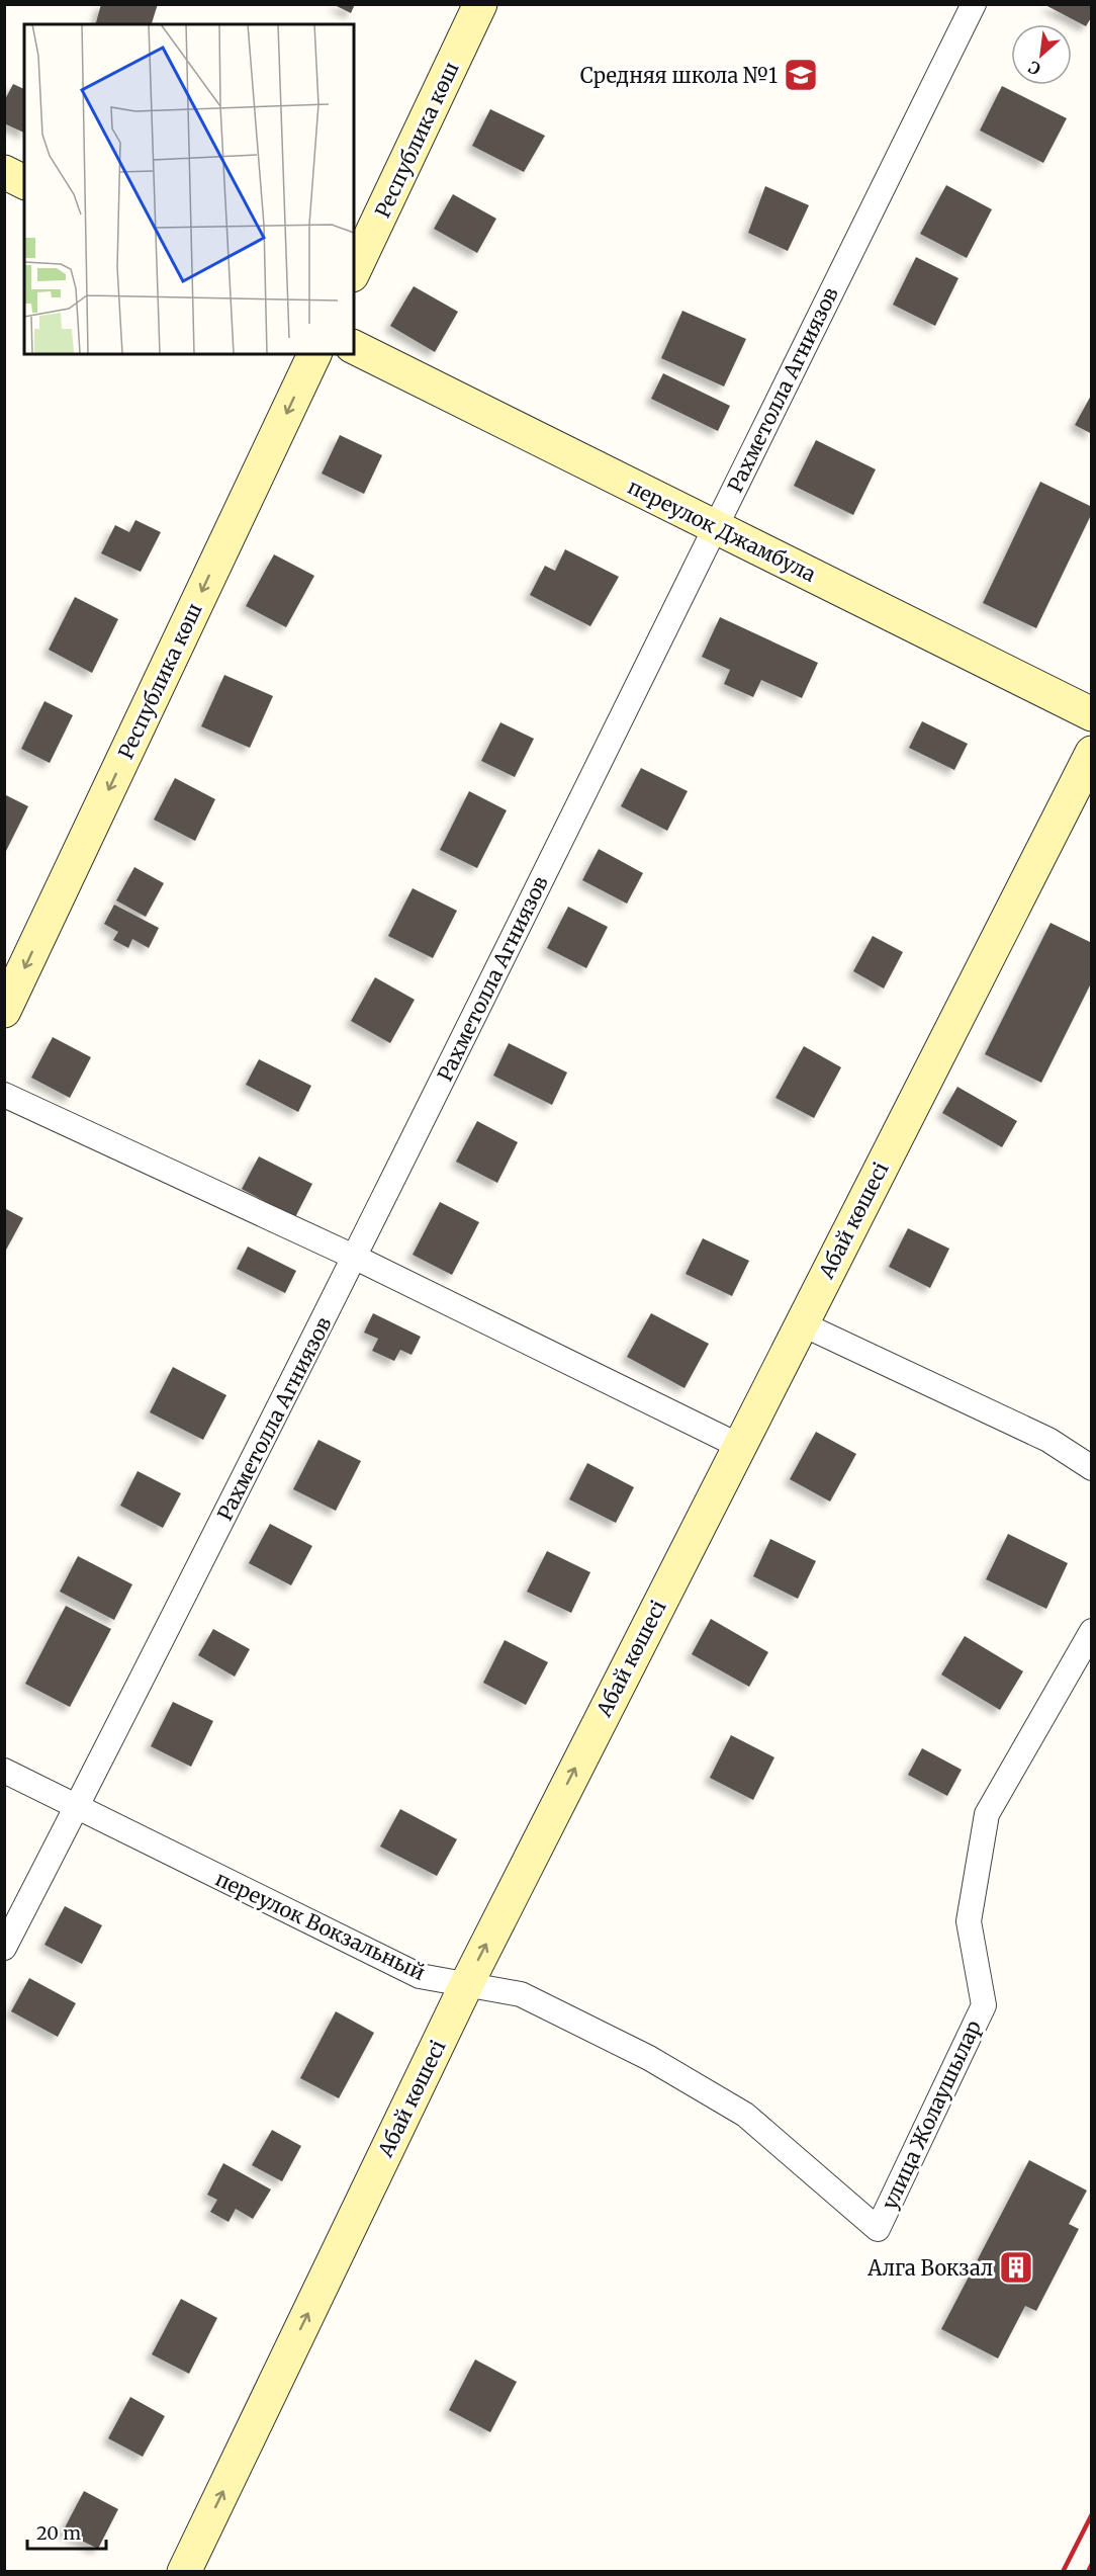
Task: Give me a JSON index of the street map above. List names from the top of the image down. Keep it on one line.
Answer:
{"streets":{"main road":["Республика көш","переулок Джамбула","Абай көшесі"],"street":["Рахметолла Агниязов","переулок Вокзальный","улица Жолаушылар"]},"crossings":[["Рахметолла Агниязов","переулок Джамбула"],["Рахметолла Агниязов","переулок Вокзальный"],["Абай көшесі","переулок Вокзальный"],["переулок Вокзальный","улица Жолаушылар"]],"one_way":["Республика көш","Абай көшесі"],"places":{"school or university":["Средняя школа №1"],"building":["Алга Вокзал"]},"scale_bar":"20 m","north":"bottom left"}
